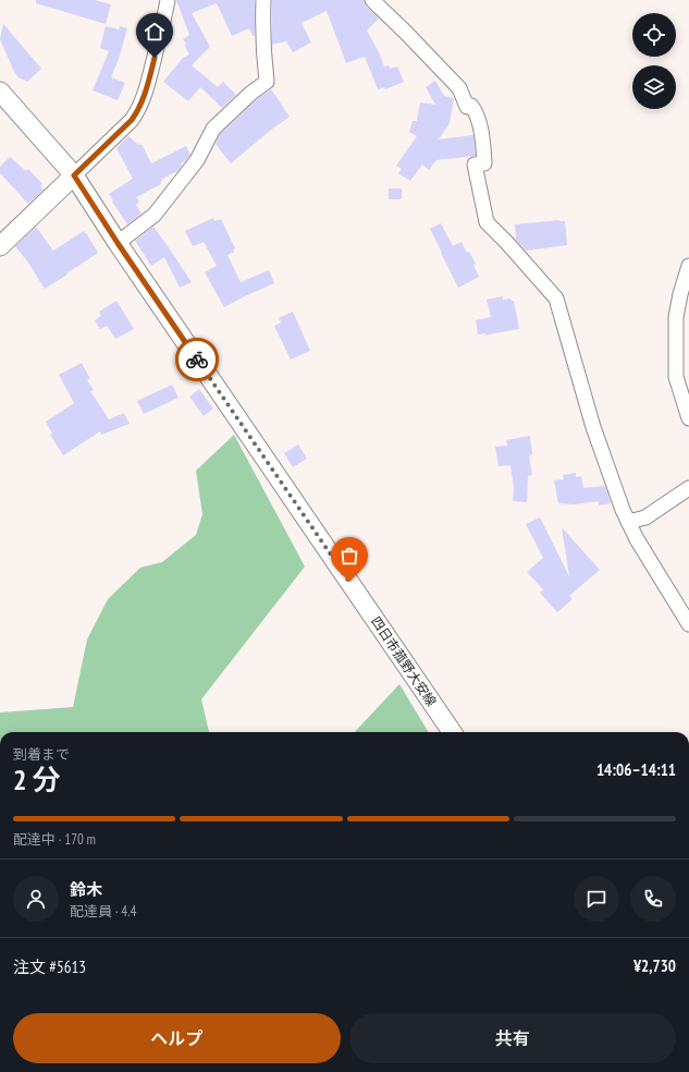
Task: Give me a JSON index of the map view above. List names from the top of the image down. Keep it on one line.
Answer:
{"streets":{"main road":["四日市菰野大安線"]},"page":{"heading":["2 分","到着まで","14:06–14:11"],"panel":["鈴木","配達員 · 4.4","注文 #5613","¥2,730"],"bar":"配達中 · 170 m","buttons":["ヘルプ","共有"]}}
